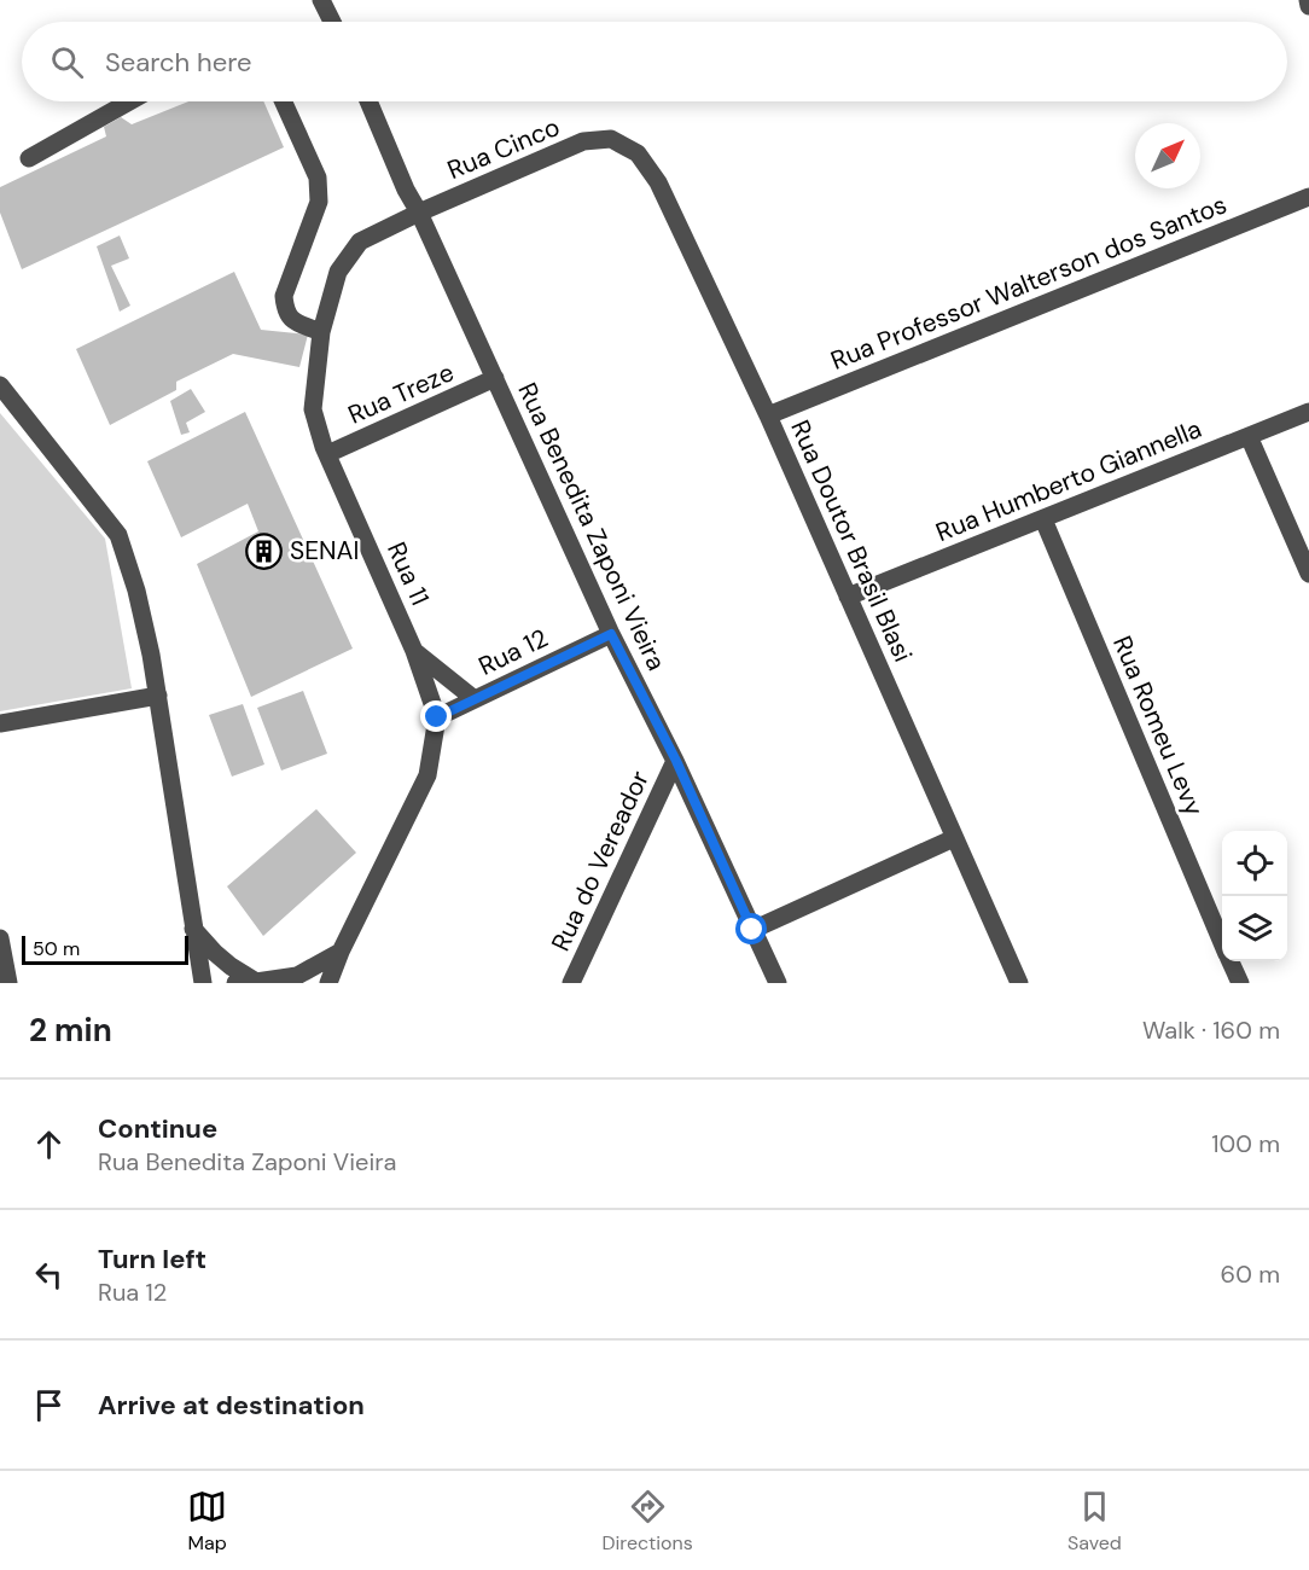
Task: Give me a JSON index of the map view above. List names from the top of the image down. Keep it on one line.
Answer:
{"streets":{"street":["Rua Cinco","Rua Professor Walterson dos Santos","Rua Treze","Rua Humberto Giannella","Rua Benedita Zaponi Vieira","Rua Doutor Brasil Blasi","Rua 11","Rua 12","Rua Romeu Levy","Rua do Vereador"]},"crossings":[["Rua Cinco","Rua Benedita Zaponi Vieira"],["Rua Cinco","Rua Doutor Brasil Blasi"],["Rua Cinco","Rua 11"],["Rua Professor Walterson dos Santos","Rua Doutor Brasil Blasi"],["Rua Treze","Rua Benedita Zaponi Vieira"],["Rua Treze","Rua 11"],["Rua Humberto Giannella","Rua Doutor Brasil Blasi"],["Rua Humberto Giannella","Rua Romeu Levy"],["Rua Benedita Zaponi Vieira","Rua 11"],["Rua Benedita Zaponi Vieira","Rua 12"],["Rua Benedita Zaponi Vieira","Rua do Vereador"],["Rua 11","Rua 12"]],"places":{"building":["SENAI"]},"scale_bar":"50 m","north":"top right","page":{"search":"Search here","scale":"50 m","heading":["2 min","Walk · 160 m"],"list":[["Continue","Rua Benedita Zaponi Vieira","100 m"],["Turn left","Rua 12","60 m"],"Arrive at destination"],"nav":["Map","Directions","Saved"]}}
